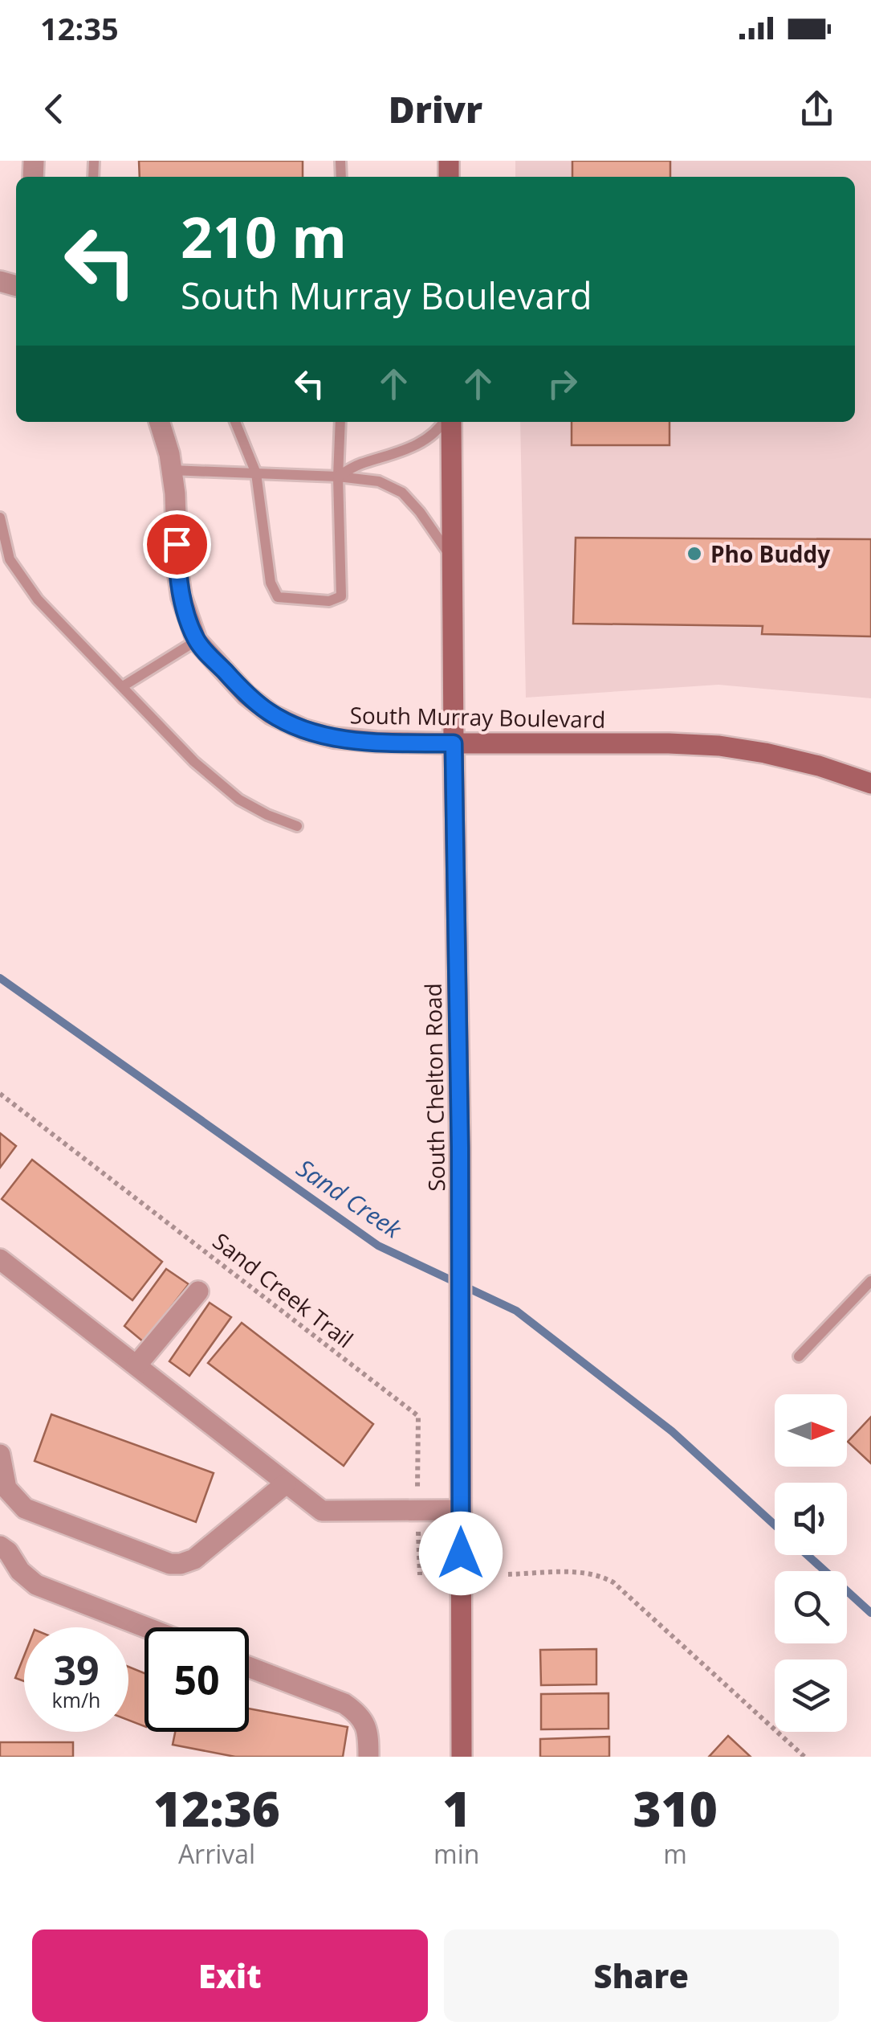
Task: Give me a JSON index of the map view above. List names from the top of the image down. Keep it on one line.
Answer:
{"streets":{"main road":["South Murray Boulevard","South Chelton Road"],"path":["Sand Creek Trail"]},"crossings":[["South Murray Boulevard","South Chelton Road"]],"water":["Sand Creek"],"places":["Pho Buddy"],"north":"right","page":{"status":"12:35","header":"Drivr","turn":["210 m","South Murray Boulevard"],"speed":"39 km/h","limit":"50","eta":["12:36","Arrival","1","min","310","m"],"buttons":["Exit","Share"]}}
